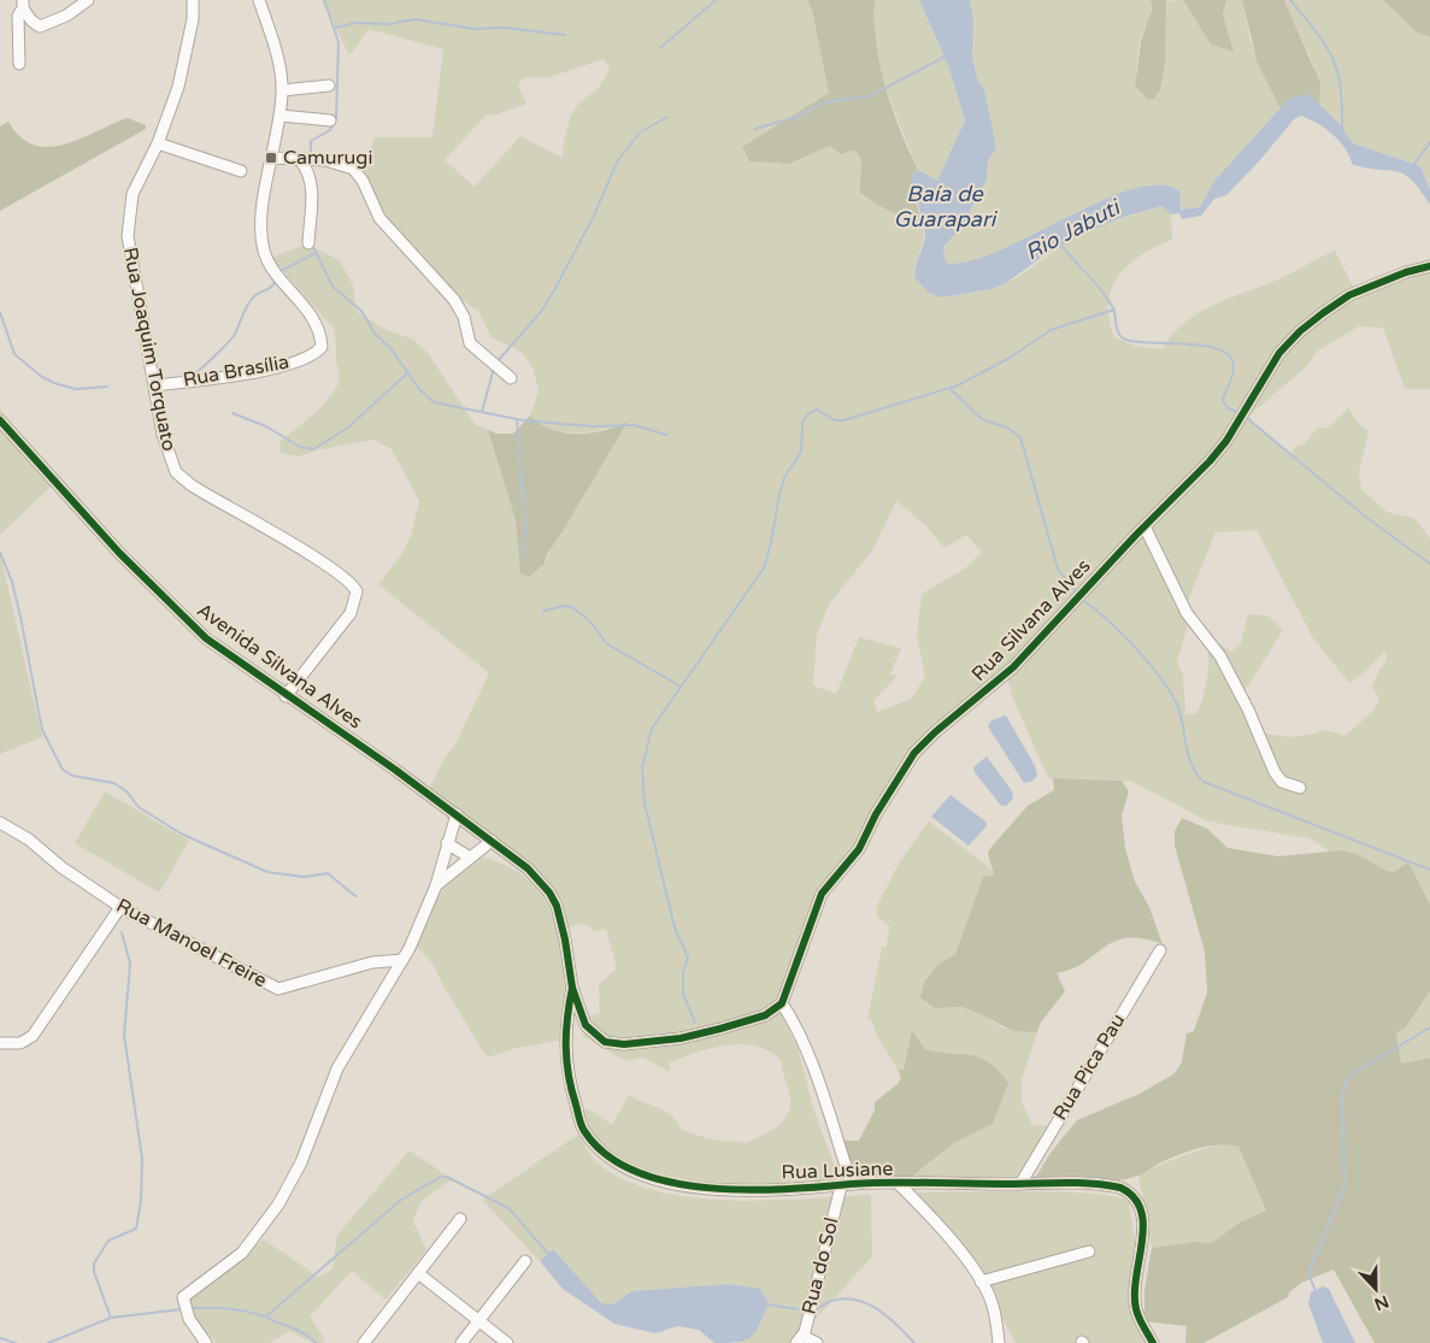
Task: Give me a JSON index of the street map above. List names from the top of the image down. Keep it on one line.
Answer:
{"streets":{"street":["Rua Joaquim Torquato","Rua Brasília","Rua Silvana Alves","Avenida Silvana Alves","Rua Manoel Freire","Rua Pica Pau","Rua Lusiane","Rua do Sol"]},"crossings":[["Rua Joaquim Torquato","Rua Brasília"],["Rua Joaquim Torquato","Avenida Silvana Alves"],["Rua Pica Pau","Rua Lusiane"],["Rua Lusiane","Rua do Sol"]],"water":["Baía de Guarapari","Rio Jabuti"],"places":{"transit":["Camurugi"]},"north":"bottom"}
